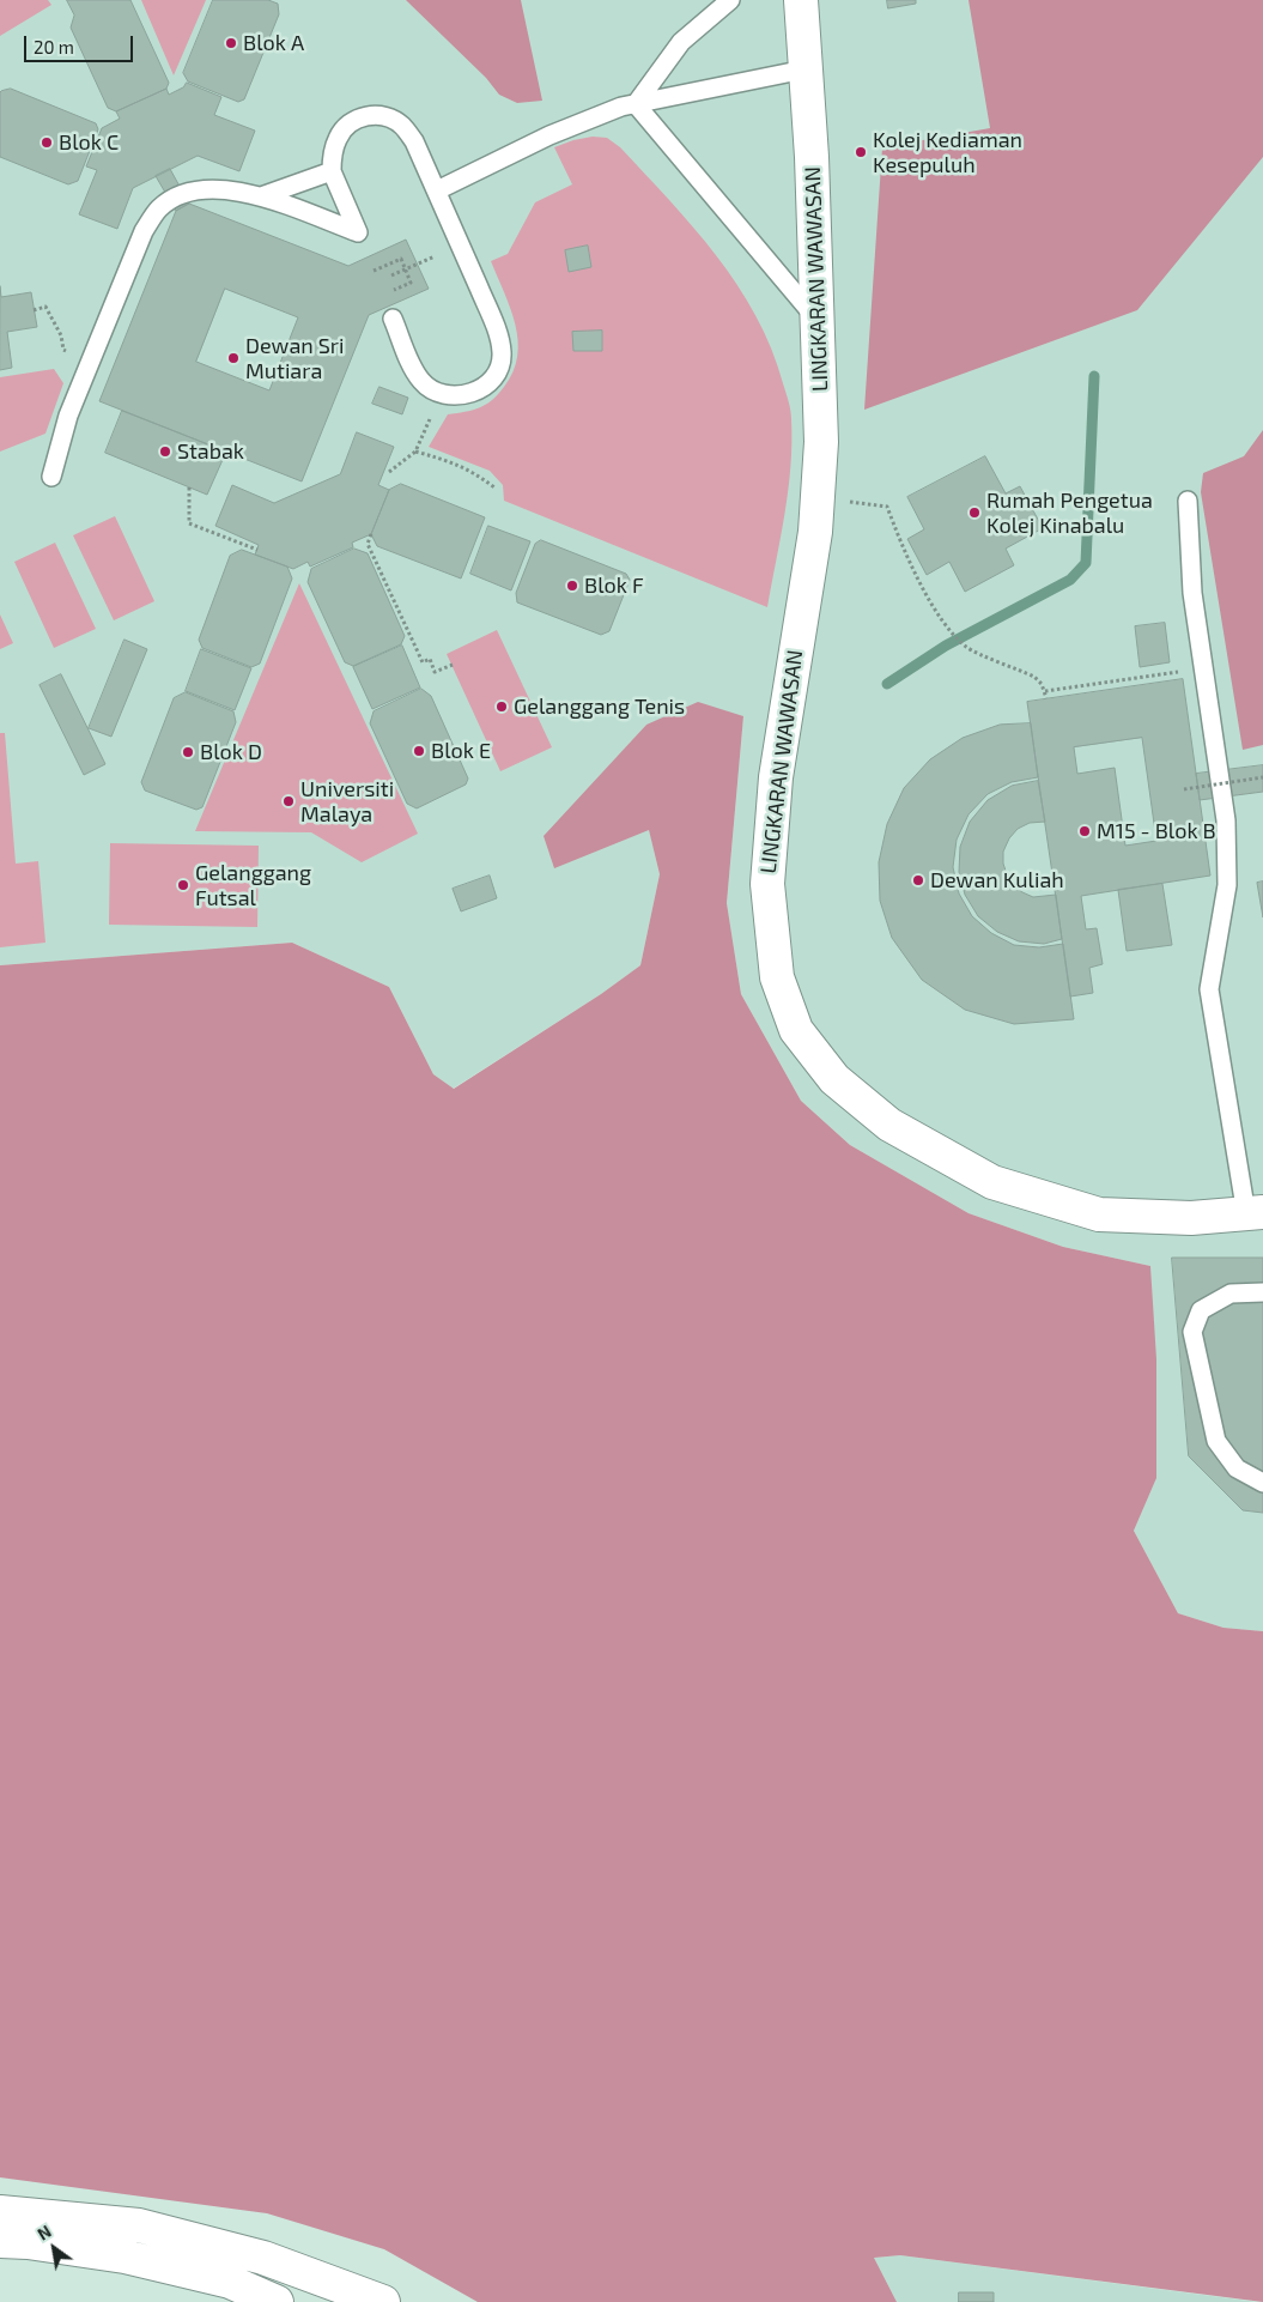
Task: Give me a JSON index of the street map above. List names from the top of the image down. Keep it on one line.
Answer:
{"streets":{"street":["LINGKARAN WAWASAN"]},"places":["Blok A","Blok C","Kolej Kediaman Kesepuluh","Dewan Sri Mutiara","Stabak","Rumah Pengetua Kolej Kinabalu","Blok F","Gelanggang Tenis","Blok E","Blok D","Universiti Malaya","M15 - Blok B","Dewan Kuliah","Gelanggang Futsal"],"scale_bar":"20 m","north":"top left"}
